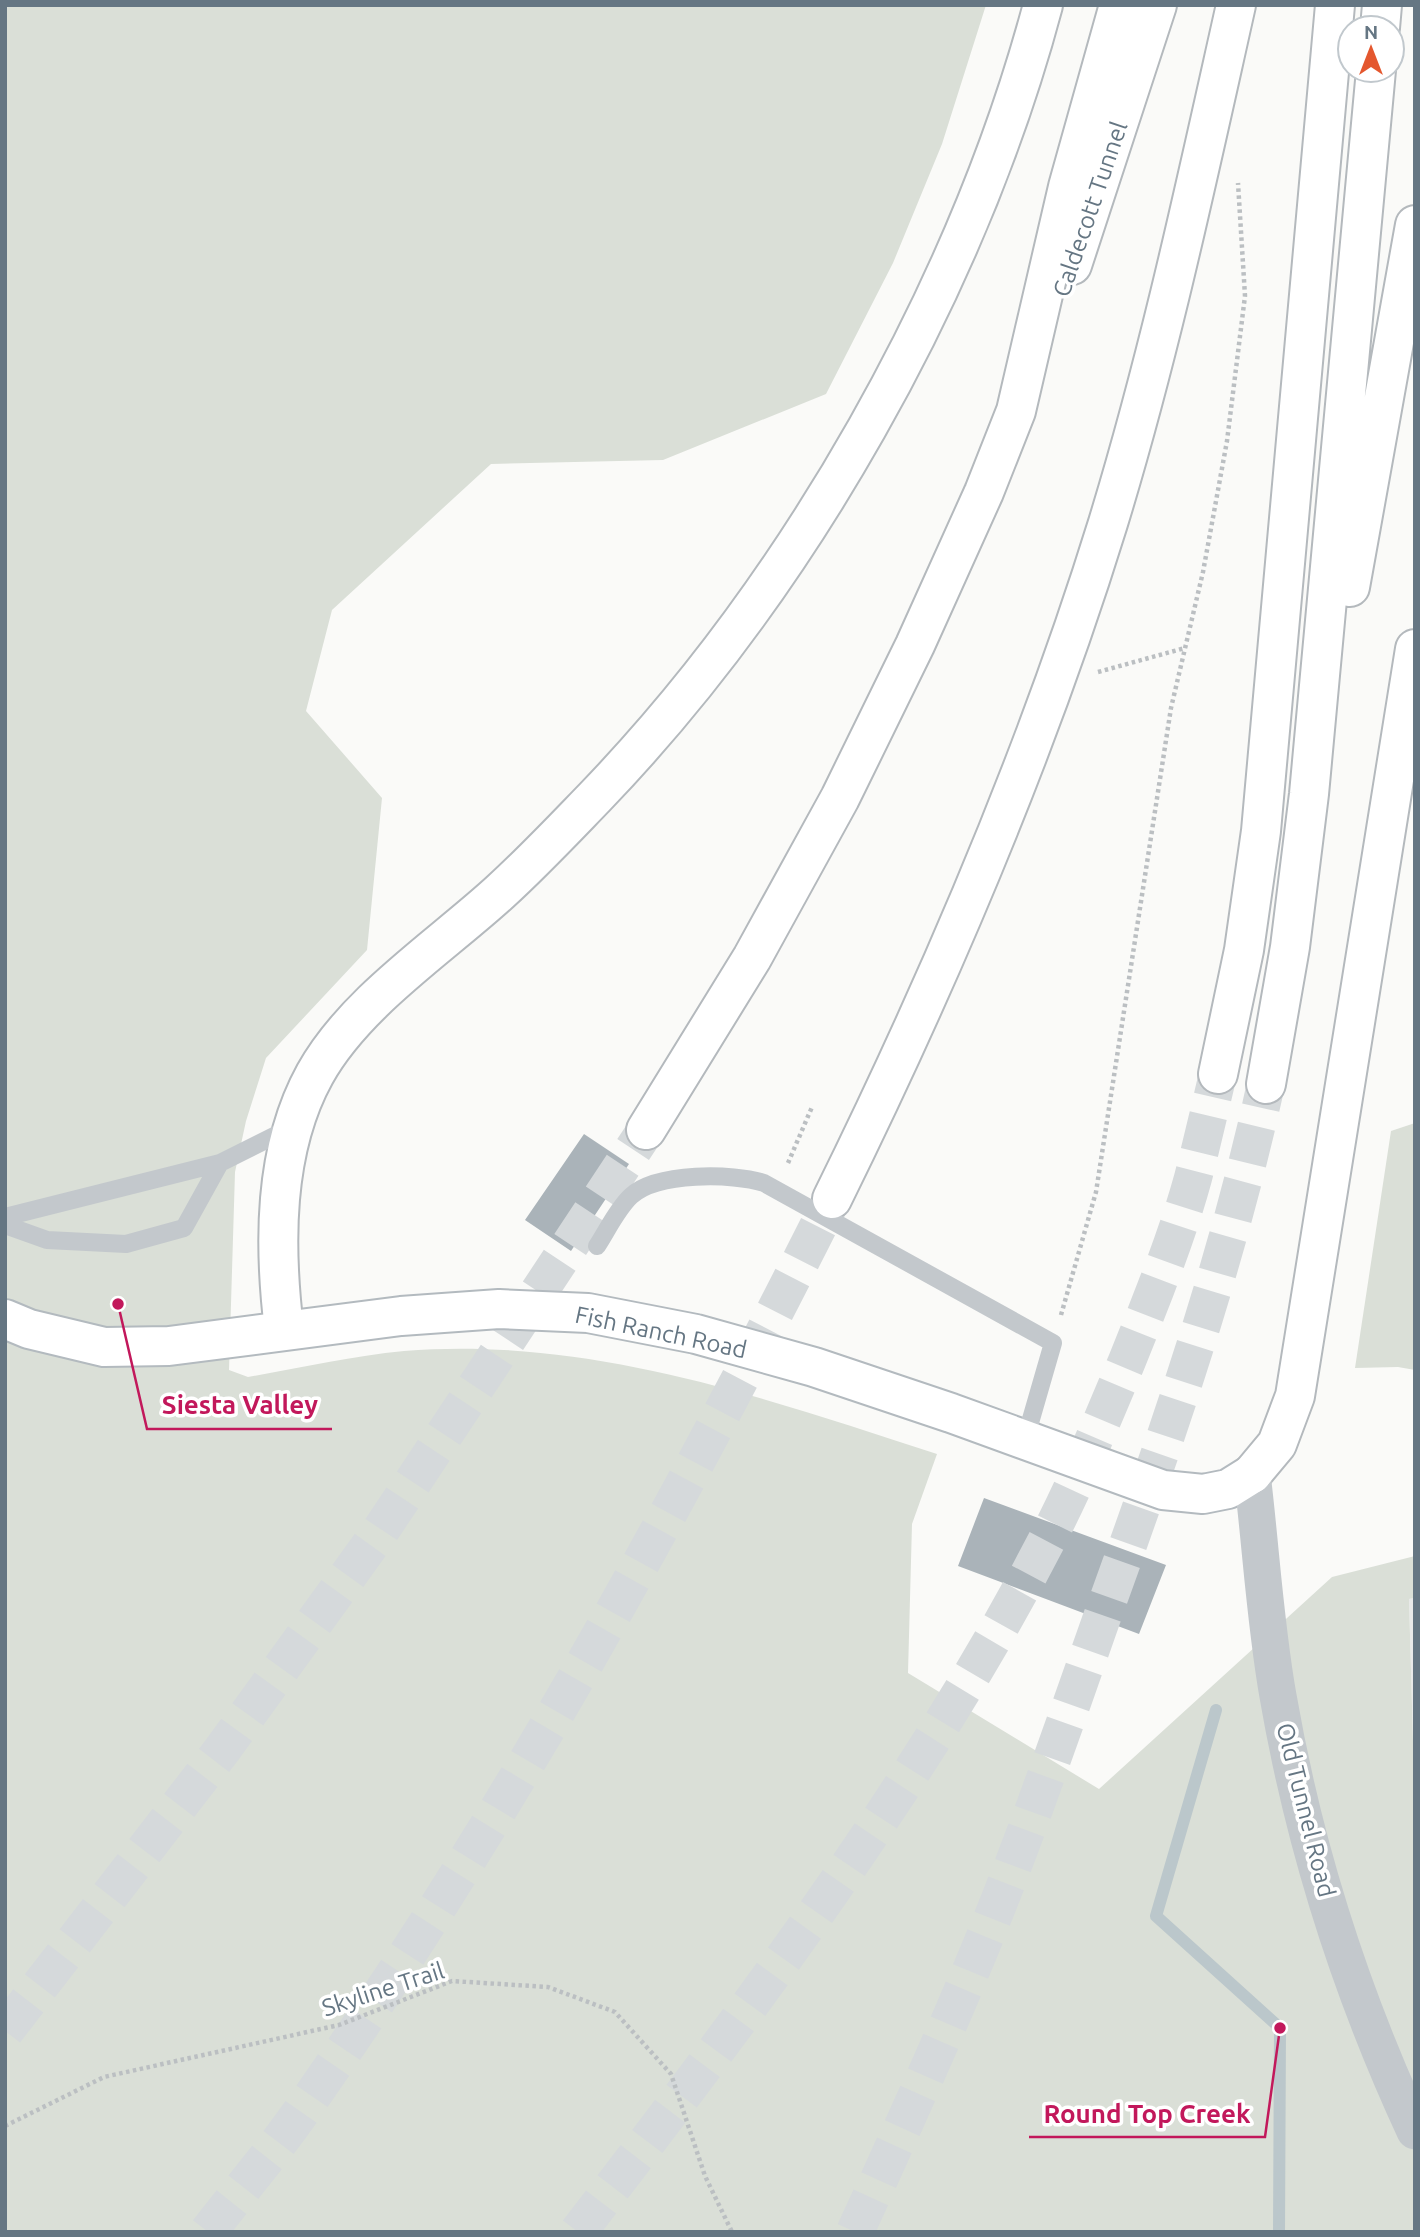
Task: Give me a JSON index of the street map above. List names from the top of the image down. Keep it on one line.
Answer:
{"streets":{"main road":["Caldecott Tunnel","Fish Ranch Road"],"street":["Old Tunnel Road"],"path":["Skyline Trail"]},"crossings":[["Fish Ranch Road","Old Tunnel Road"]],"places":["Siesta Valley","Round Top Creek"],"north":"top"}
